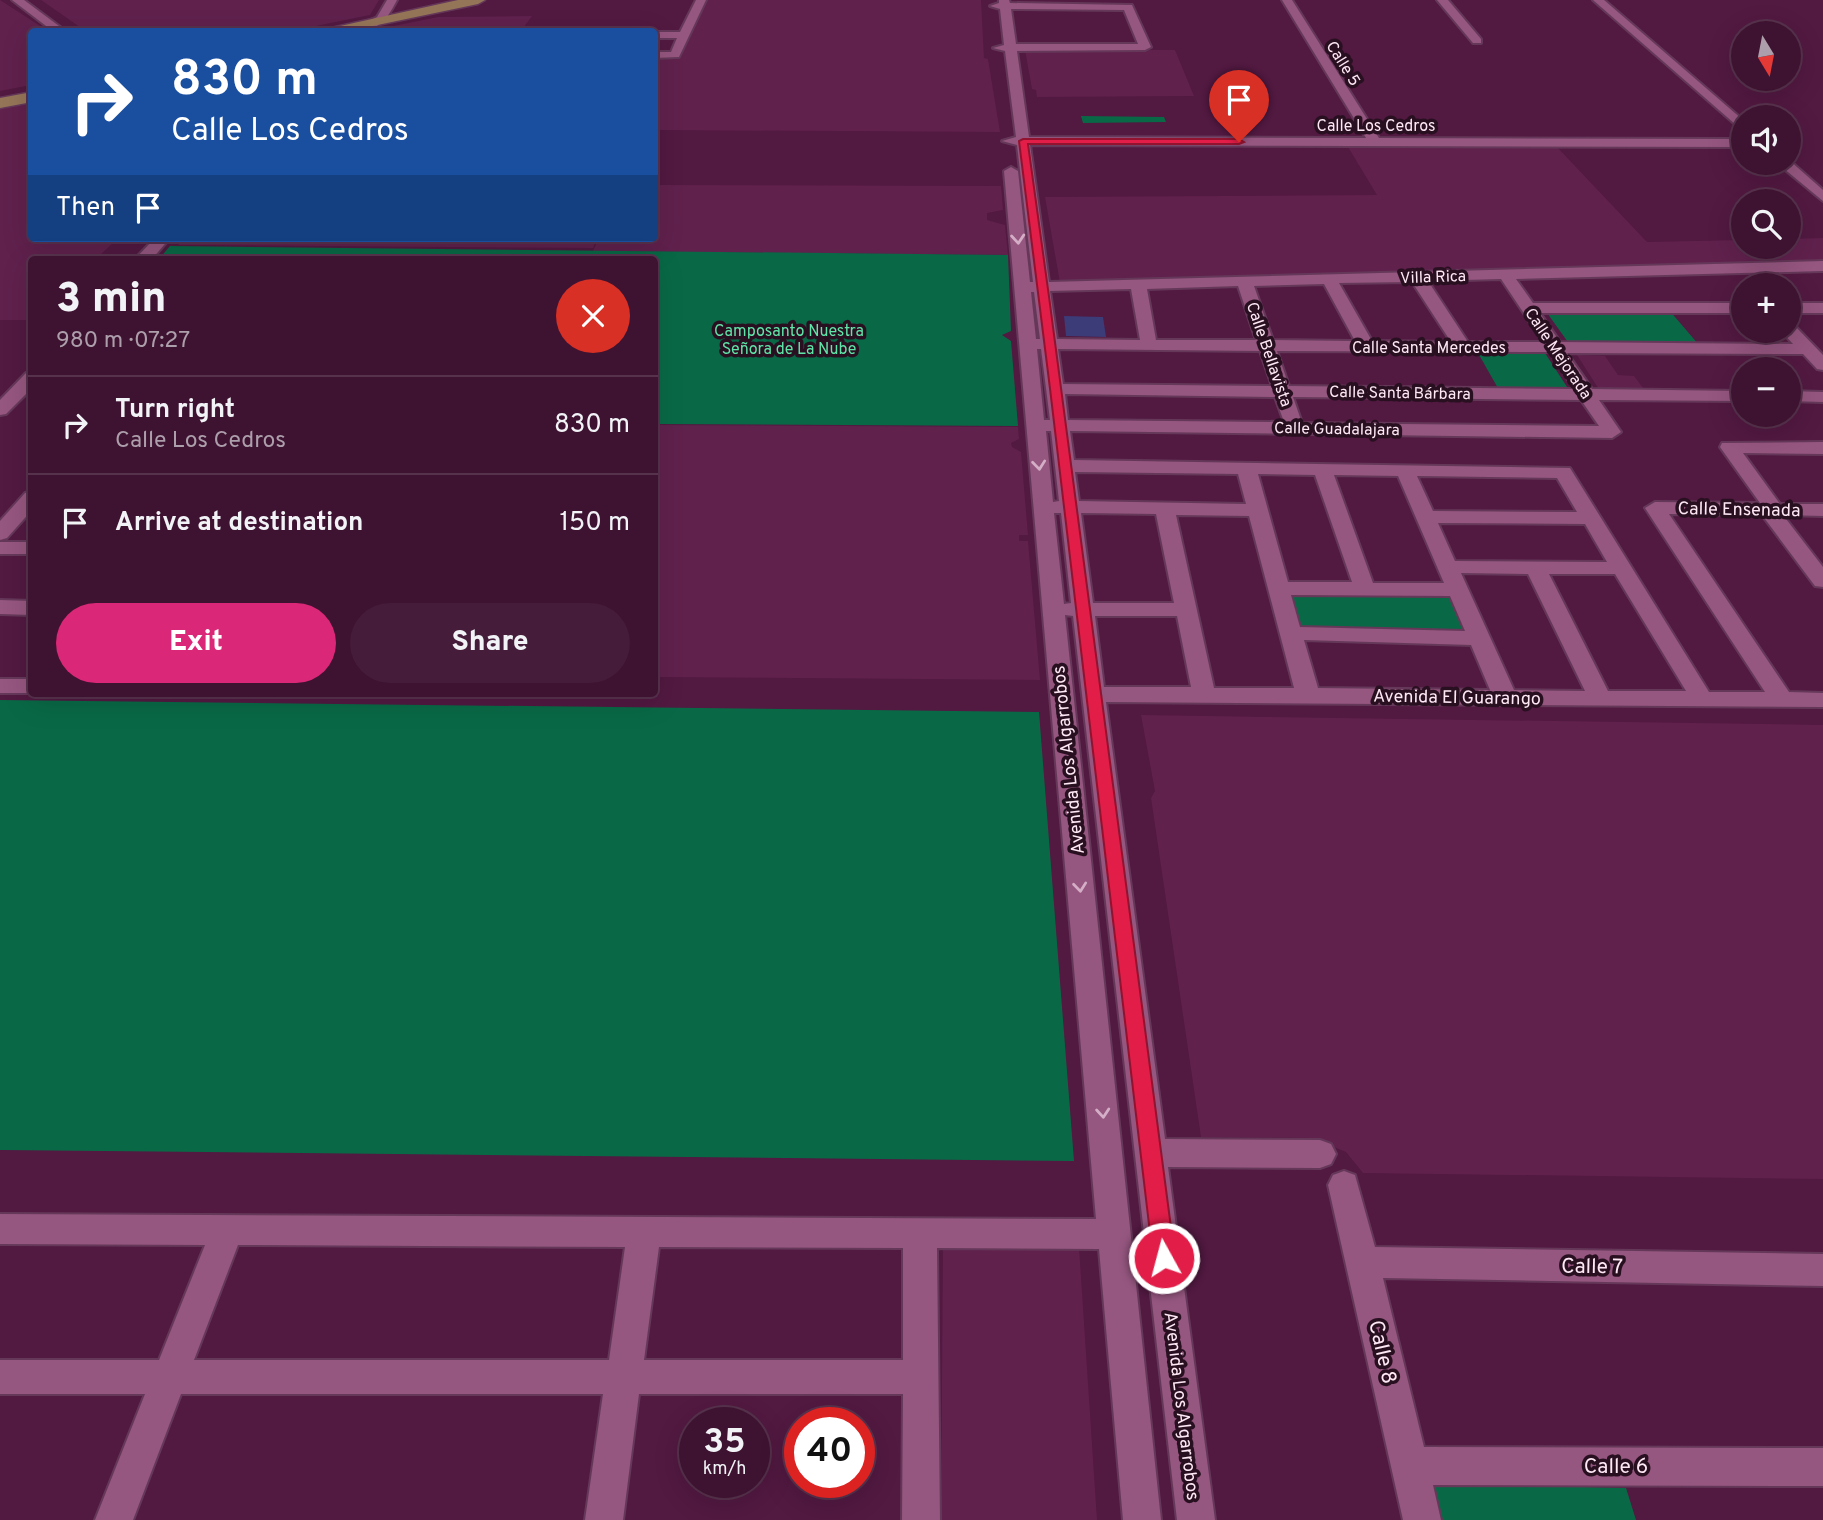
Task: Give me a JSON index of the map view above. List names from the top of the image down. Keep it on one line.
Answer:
{"streets":{"street":["Calle 5","Calle Los Cedros","Villa Rica","Calle Santa Mercedes","Calle Mejorada","Calle Bellavista","Calle Santa Bárbara","Calle Guadalajara","Calle Ensenada","Avenida El Guarango","Avenida Los Algarrobos","Calle 7","Calle 8","Calle 6"]},"crossings":[["Calle 5","Calle Los Cedros"],["Calle Los Cedros","Avenida Los Algarrobos"],["Villa Rica","Calle Mejorada"],["Villa Rica","Calle Bellavista"],["Villa Rica","Avenida Los Algarrobos"],["Calle Santa Mercedes","Calle Mejorada"],["Calle Santa Mercedes","Calle Bellavista"],["Calle Santa Mercedes","Avenida Los Algarrobos"],["Calle Mejorada","Calle Santa Bárbara"],["Calle Mejorada","Calle Guadalajara"],["Calle Bellavista","Calle Santa Bárbara"],["Calle Bellavista","Calle Guadalajara"],["Calle Santa Bárbara","Avenida Los Algarrobos"],["Calle Guadalajara","Avenida Los Algarrobos"],["Calle Ensenada","Avenida El Guarango"],["Avenida El Guarango","Avenida Los Algarrobos"],["Calle 7","Calle 8"],["Calle 8","Calle 6"]],"parks":["Camposanto Nuestra Señora de La Nube"],"north":"bottom","page":{"map_buttons":["+","−"],"turn":["830 m","Calle Los Cedros"],"then":"Then","heading":["3 min","980 m · 07:27"],"list":[{"name":"Turn right","note":"Calle Los Cedros","value":"830 m"},{"name":"Arrive at destination","value":"150 m"}],"buttons":["Exit","Share"],"speed":"35 km/h","limit":"40"}}
